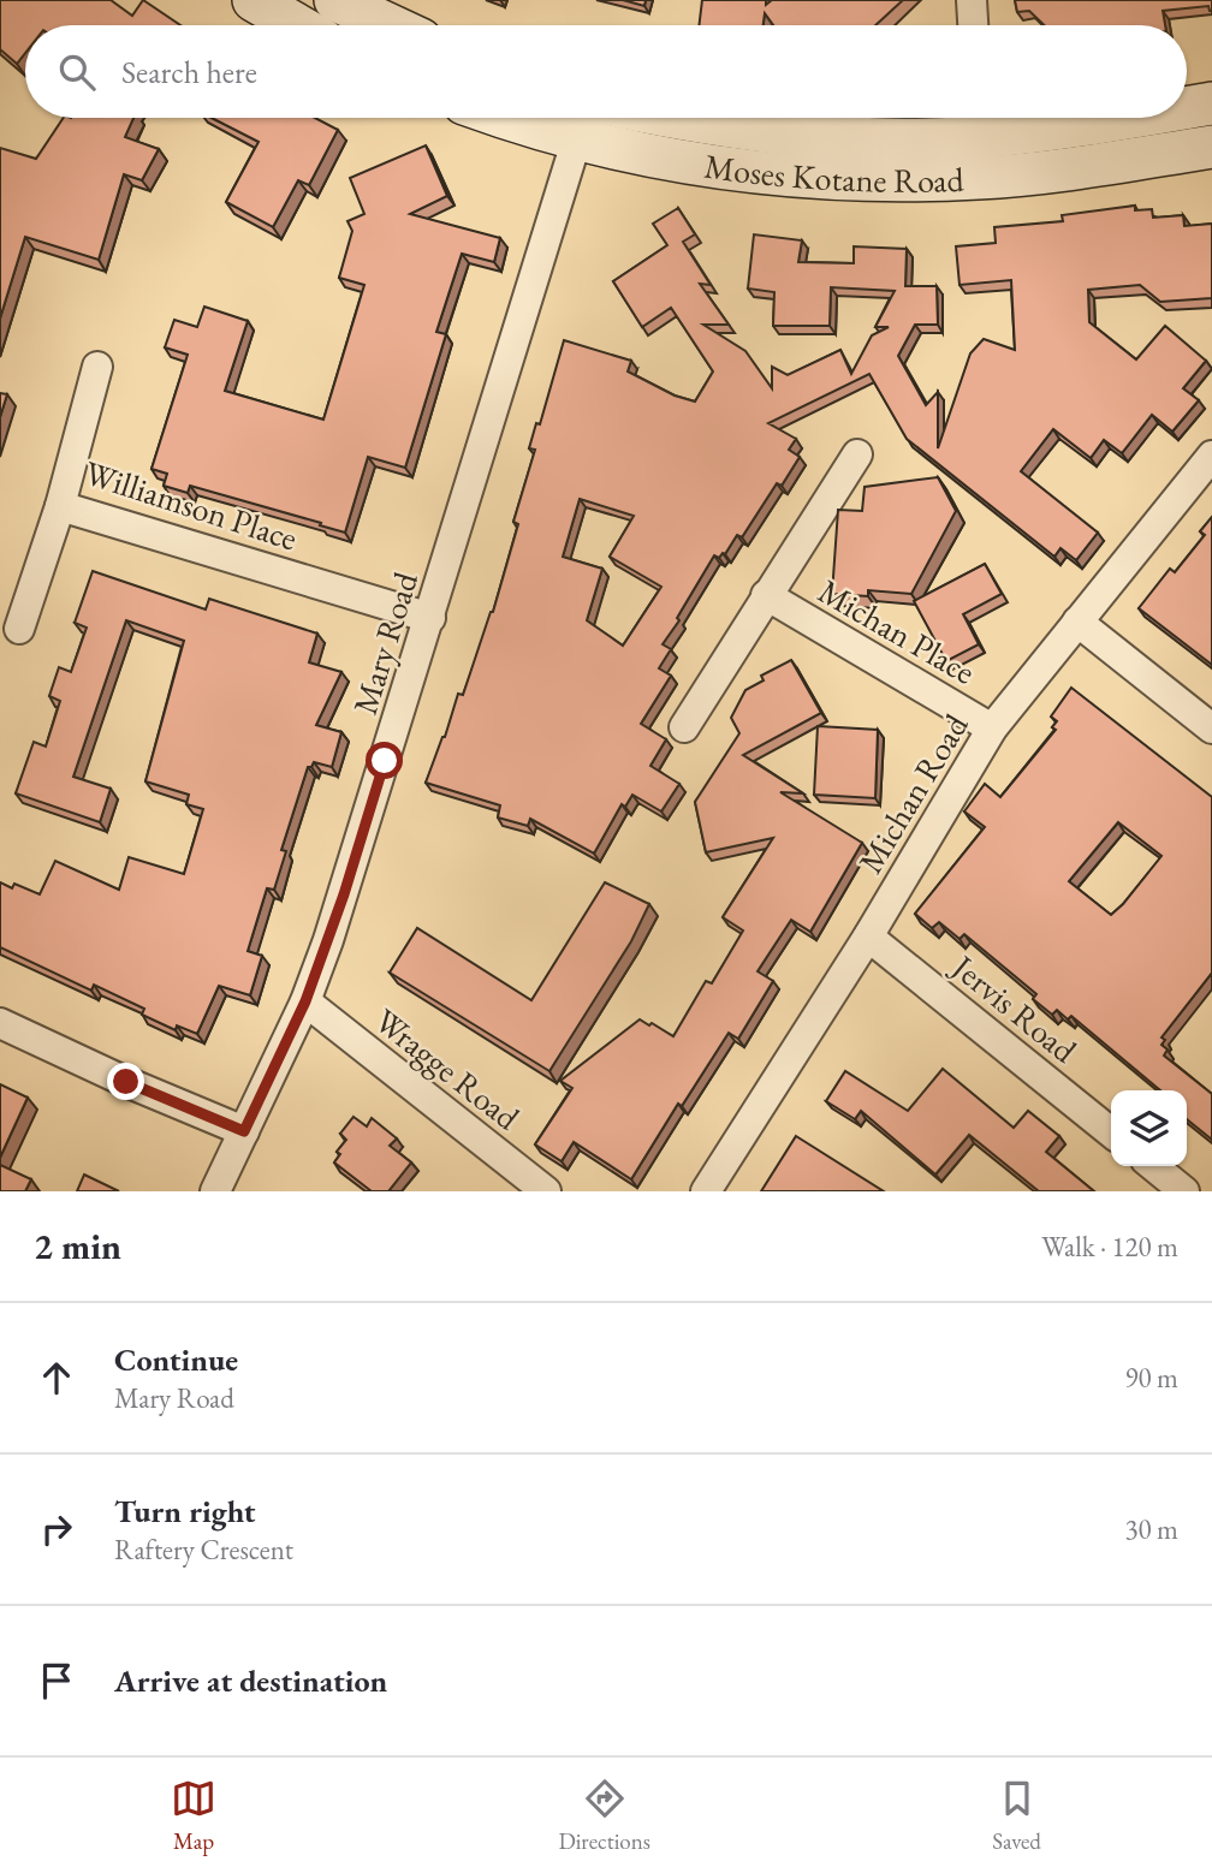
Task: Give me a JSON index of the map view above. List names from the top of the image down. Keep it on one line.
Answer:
{"streets":{"street":["Moses Kotane Road","Williamson Place","Michan Place","Mary Road","Michan Road","Jervis Road","Wragge Road"]},"crossings":[["Moses Kotane Road","Mary Road"],["Williamson Place","Mary Road"],["Michan Place","Michan Road"],["Mary Road","Wragge Road"],["Michan Road","Jervis Road"]],"page":{"search":"Search here","heading":["2 min","Walk · 120 m"],"list":[["Continue","Mary Road","90 m"],["Turn right","Raftery Crescent","30 m"],"Arrive at destination"],"nav":["Map","Directions","Saved"]}}
